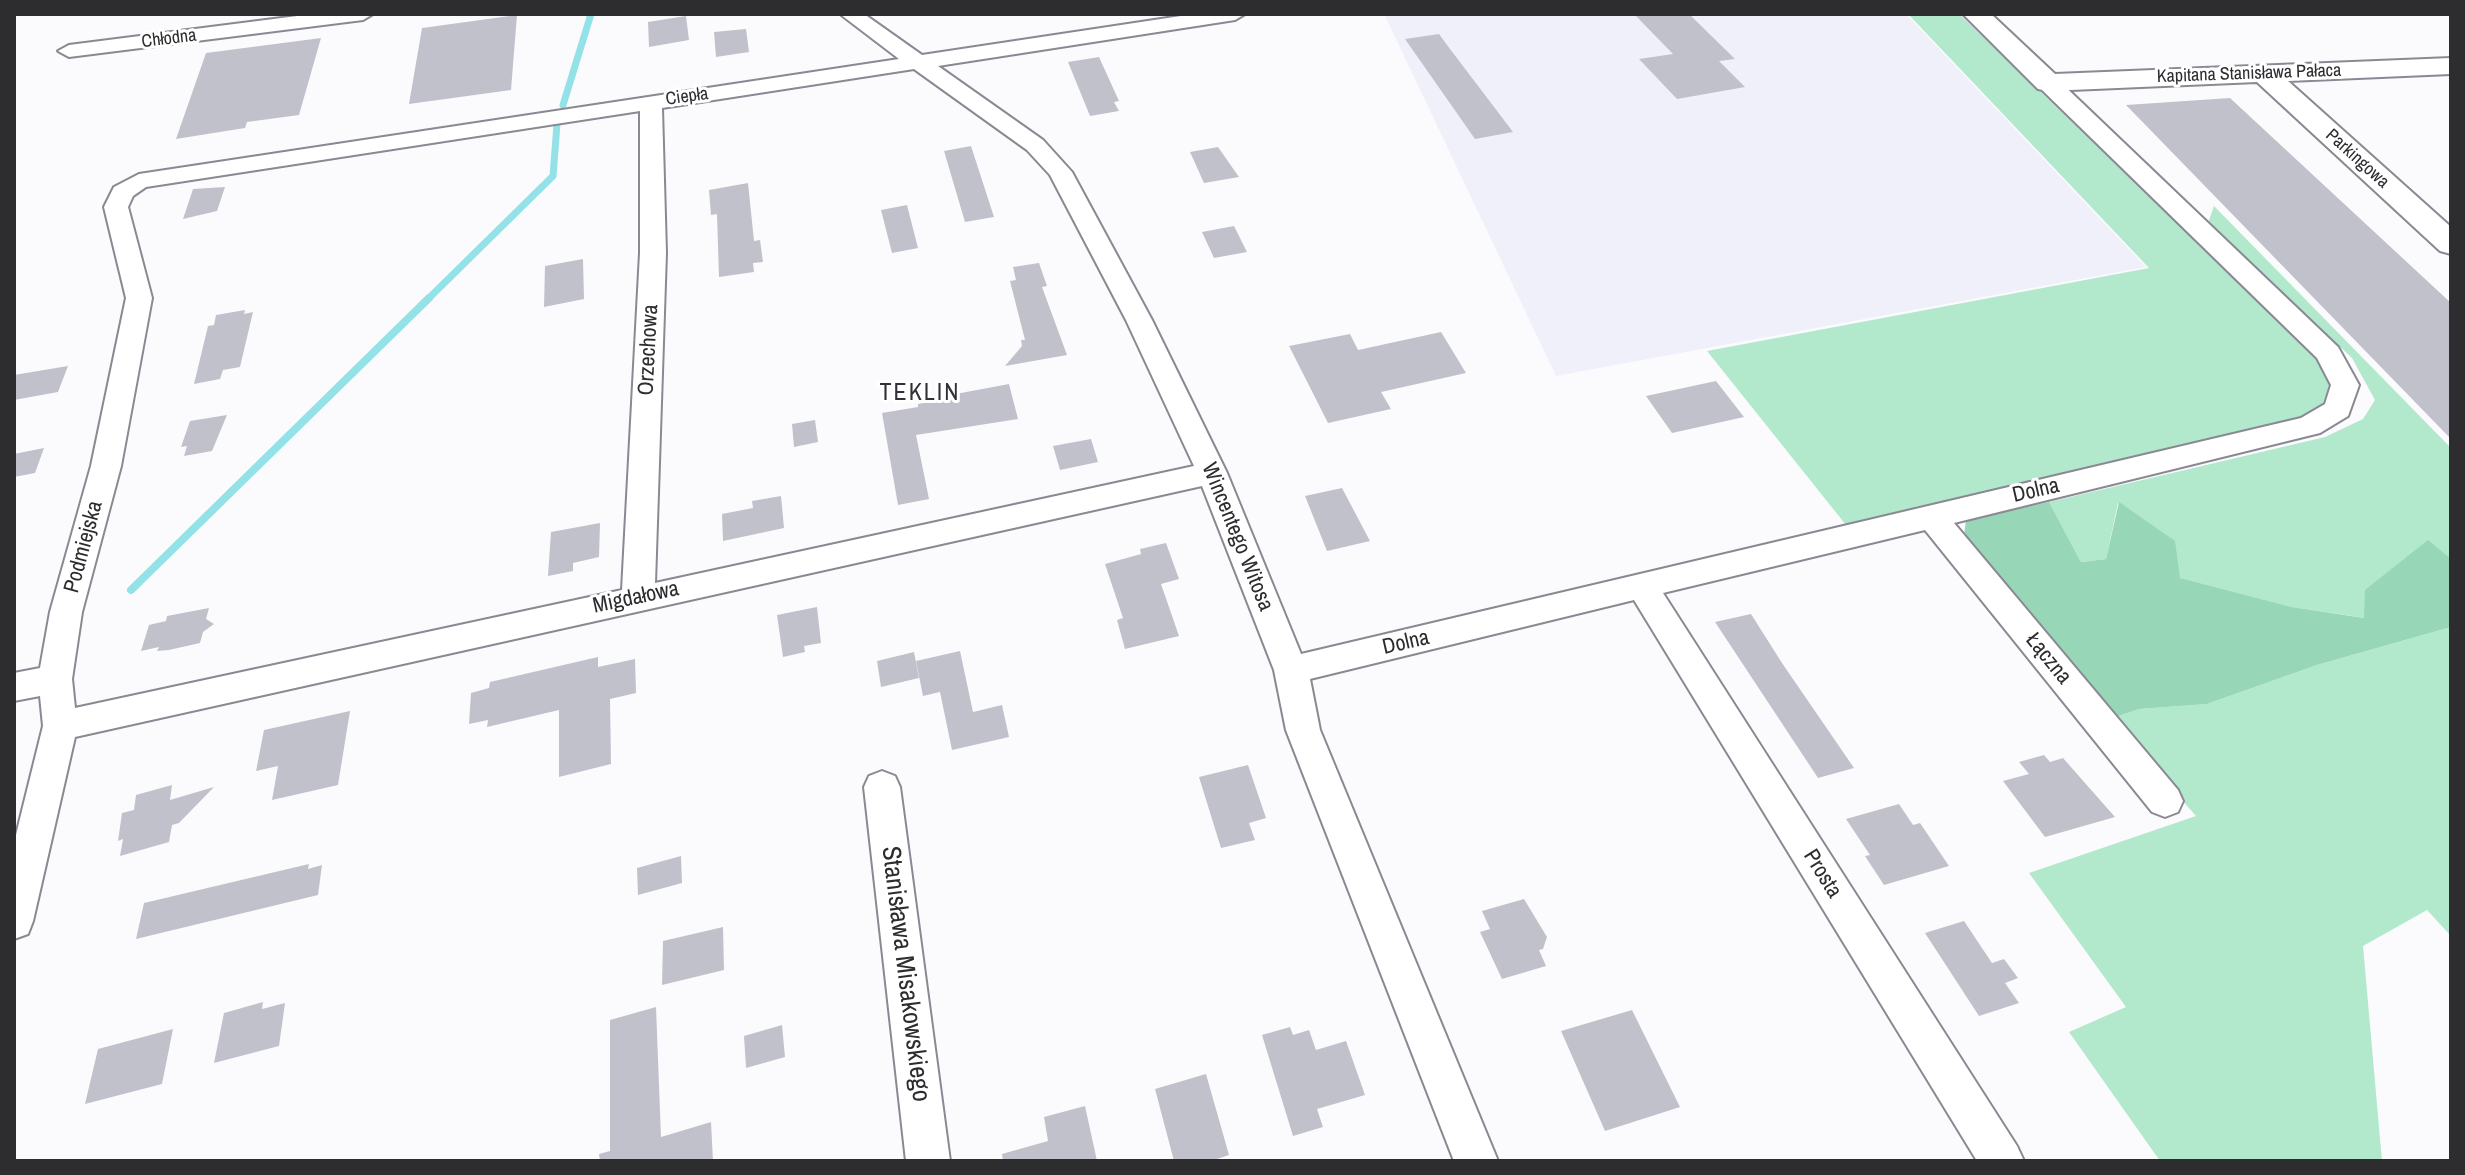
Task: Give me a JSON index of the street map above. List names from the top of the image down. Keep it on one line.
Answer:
{"streets":{"street":["Chłodna","Kapitana Stanisława Pałaca","Ciepła","Parkingowa","Orzechowa","Dolna","Wincentego Witosa","Podmiejska","Migdałowa","Łączna","Prosta","Stanisława Misakowskiego"]},"crossings":[["Kapitana Stanisława Pałaca","Parkingowa"],["Kapitana Stanisława Pałaca","Dolna"],["Ciepła","Orzechowa"],["Ciepła","Wincentego Witosa"],["Ciepła","Podmiejska"],["Orzechowa","Migdałowa"],["Dolna","Wincentego Witosa"],["Dolna","Łączna"],["Dolna","Prosta"],["Wincentego Witosa","Migdałowa"],["Podmiejska","Migdałowa"]],"districts":["TEKLIN"]}
